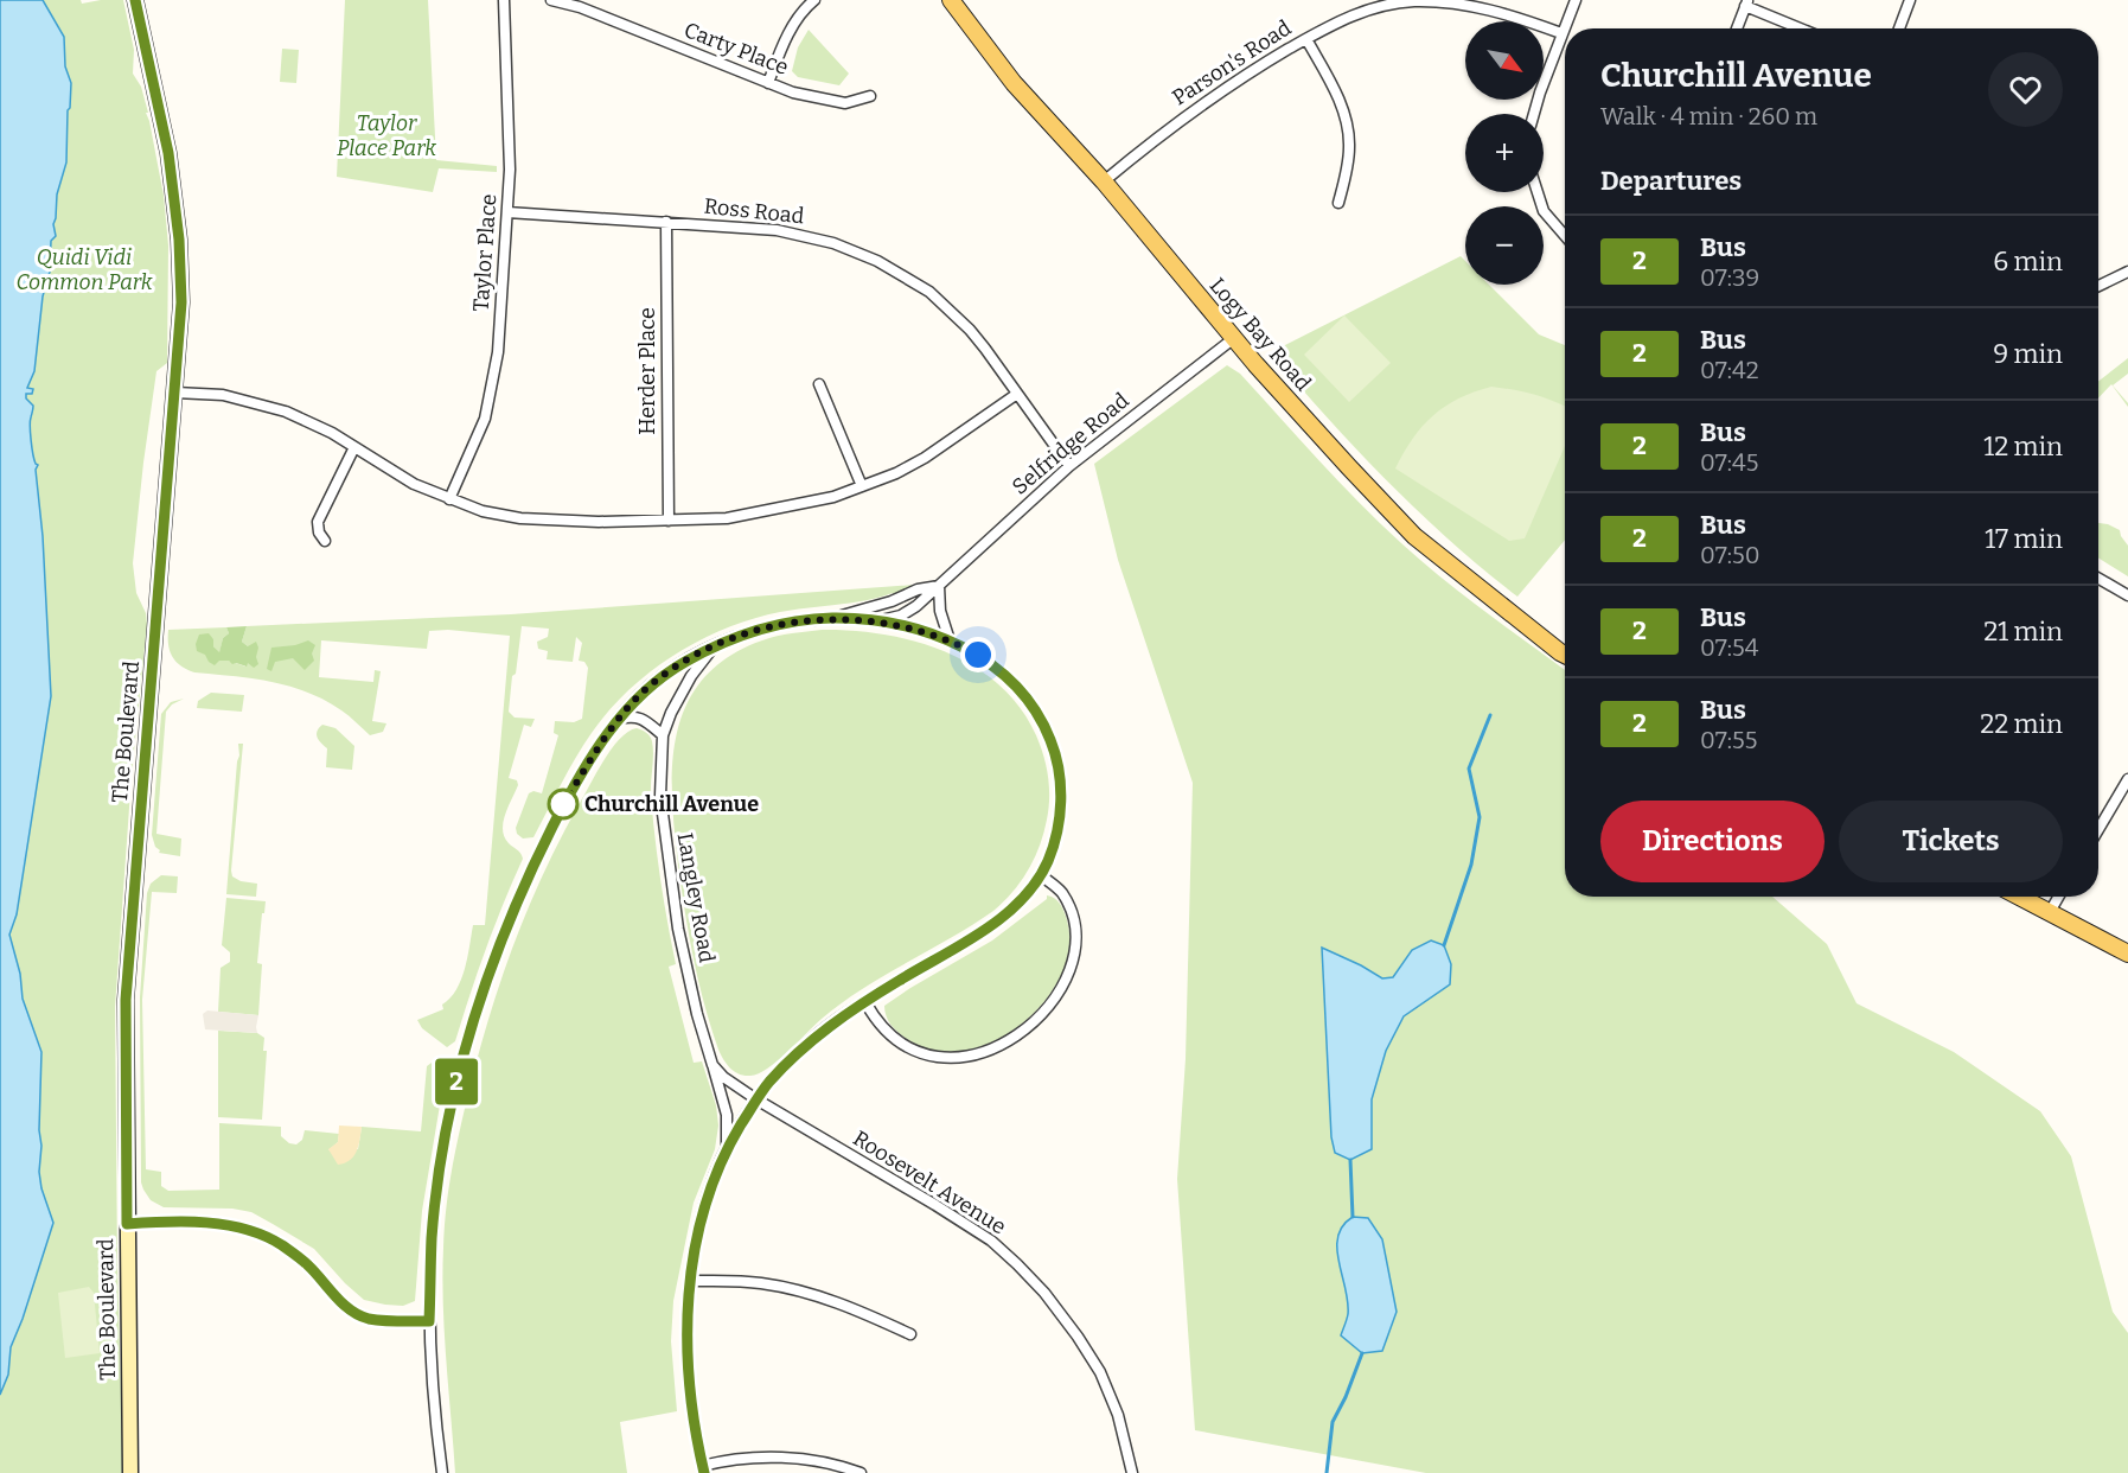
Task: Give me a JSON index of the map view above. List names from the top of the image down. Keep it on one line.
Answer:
{"streets":{"main road":["Logy Bay Road"],"street":["Carty Place","Parson's Road","Ross Road","Taylor Place","Herder Place","Selfridge Road","The Boulevard","Langley Road","Roosevelt Avenue"]},"crossings":[["Parson's Road","Logy Bay Road"],["Ross Road","Taylor Place"],["Ross Road","Herder Place"],["Ross Road","Selfridge Road"],["Logy Bay Road","Selfridge Road"]],"parks":["Taylor Place Park","Quidi Vidi Common Park"],"places":["Churchill Avenue"],"lines":["bus line 2"],"north":"bottom right","page":{"on_map":"2","map_buttons":["+","−"],"heading":[["Churchill Avenue","Walk · 4 min · 260 m"],"Departures"],"list":[{"mark":"2","name":"Bus","note":"07:39","value":"6 min"},{"mark":"2","name":"Bus","note":"07:42","value":"9 min"},{"mark":"2","name":"Bus","note":"07:45","value":"12 min"},{"mark":"2","name":"Bus","note":"07:50","value":"17 min"},{"mark":"2","name":"Bus","note":"07:54","value":"21 min"},{"mark":"2","name":"Bus","note":"07:55","value":"22 min"}],"buttons":["Directions","Tickets"]}}
